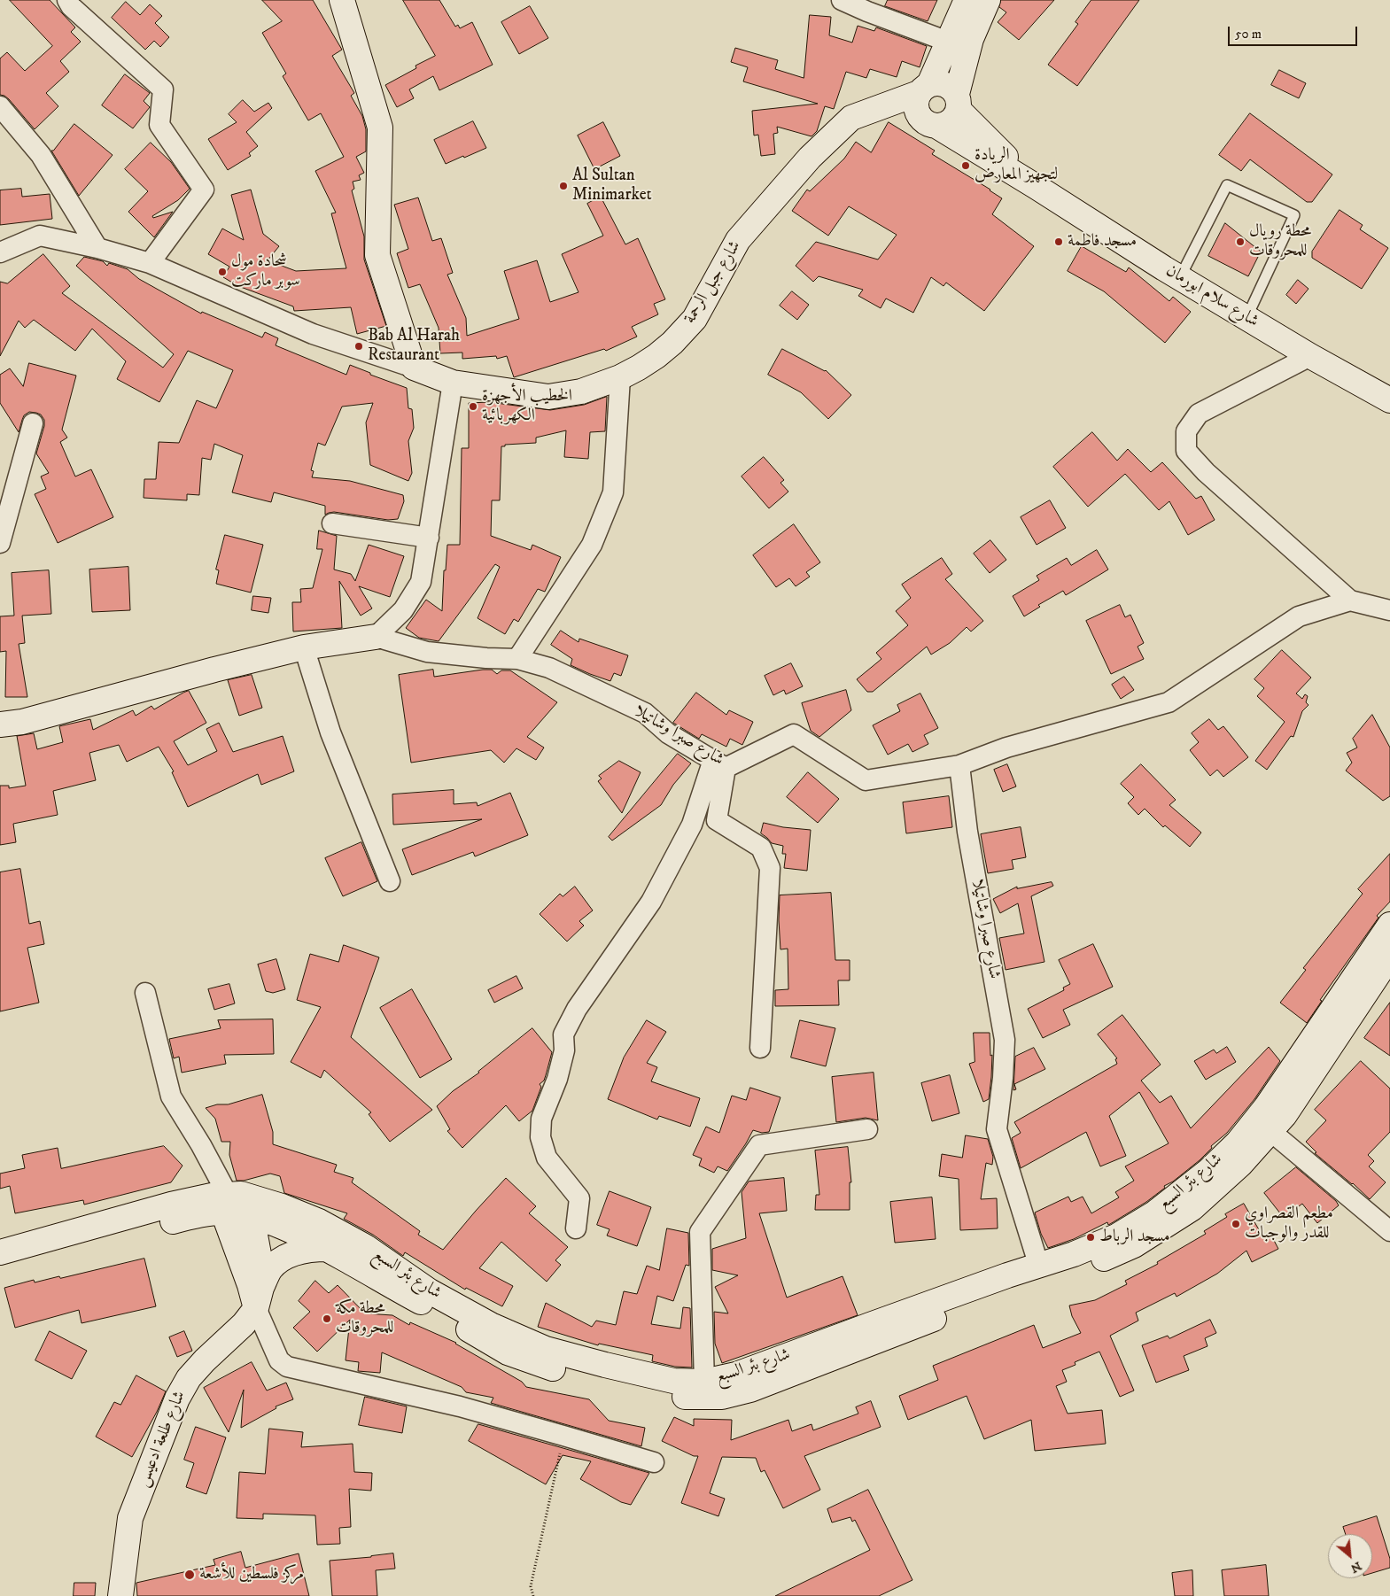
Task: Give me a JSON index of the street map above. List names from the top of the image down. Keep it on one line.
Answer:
{"streets":{"street":["شارع جبل الرحمة","شارع سلام ابورمان","شارع صبرا وشاتيلا","شارع بئر السبع","شارع طلعة ادعيس"]},"crossings":[["شارع صبرا وشاتيلا","شارع بئر السبع"],["شارع بئر السبع","شارع طلعة ادعيس"]],"places":["الريادة لتجهيز المعارض","Al Sultan Minimarket","مسجد فاطمة","محطة رويال للمحروقات","شحادة مول سوبر ماركت","Bab Al Harah Restaurant","الخطيب الأجهزة الكهربائية","مطعم القصراوي للقدر والوجبات","مسجد الرباط","محطة مكة للمحروقات","مركز فلسطين للأشعة"],"scale_bar":"50 m","north":"bottom right"}
